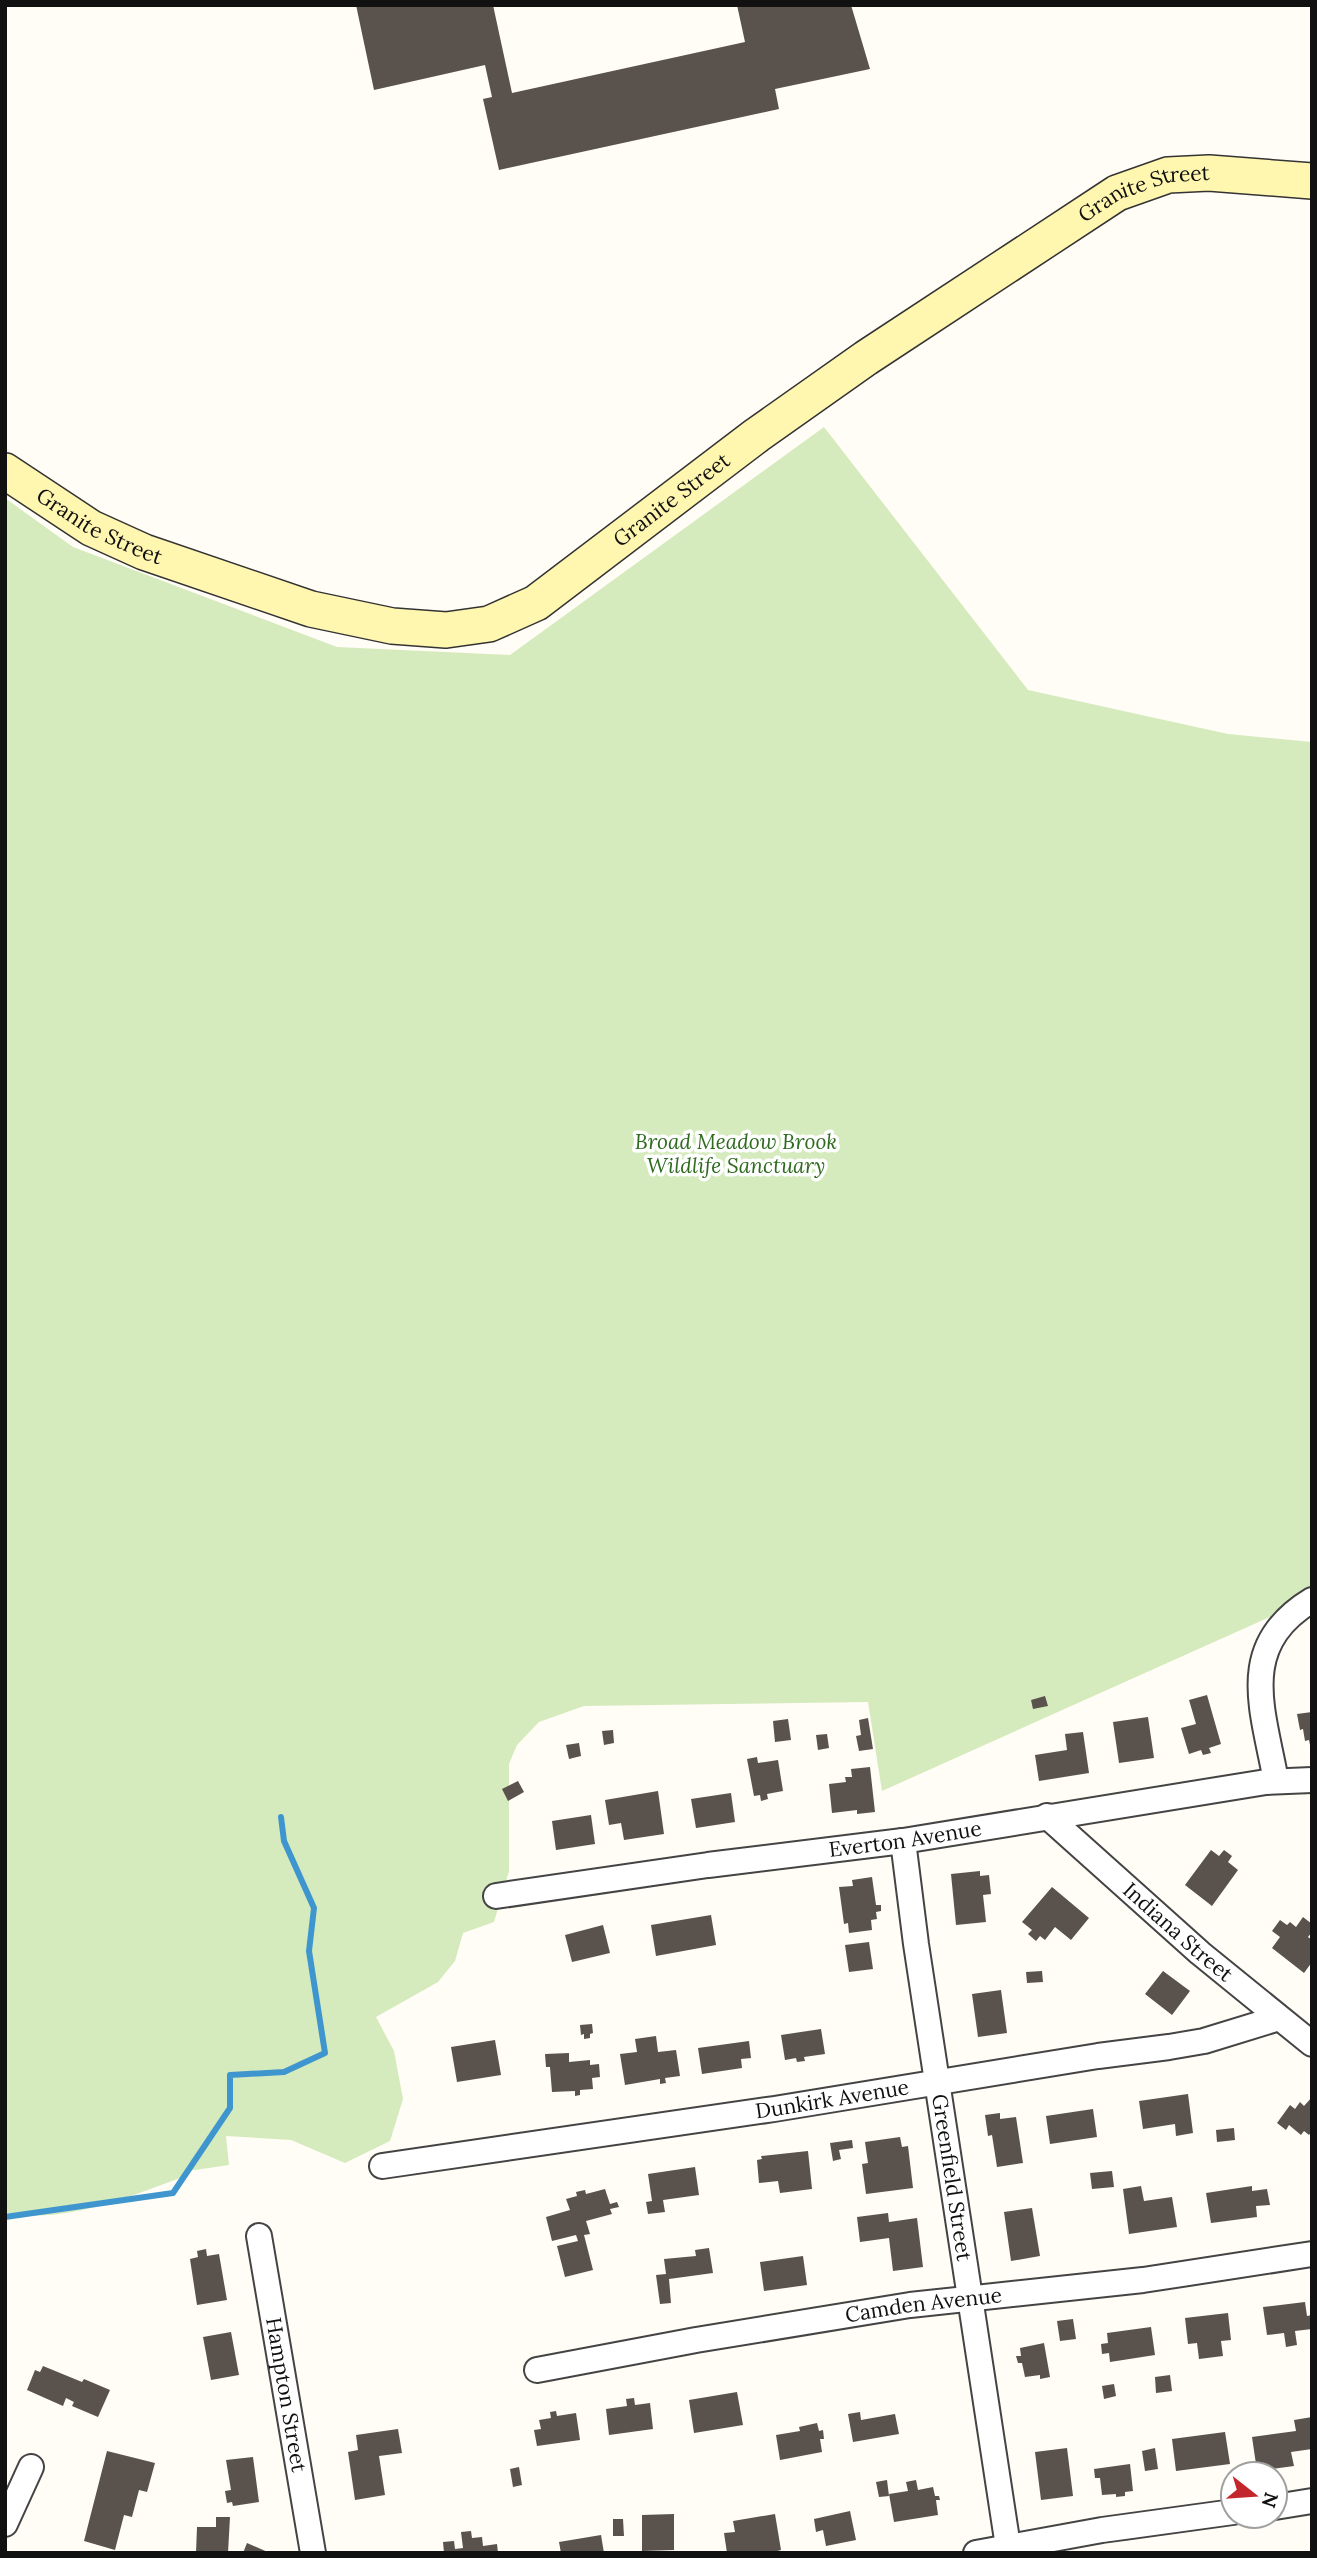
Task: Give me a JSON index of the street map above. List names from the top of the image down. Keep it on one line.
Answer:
{"streets":{"street":["Granite Street","Everton Avenue","Indiana Street","Dunkirk Avenue","Greenfield Street","Camden Avenue","Hampton Street"]},"crossings":[["Everton Avenue","Indiana Street"],["Everton Avenue","Greenfield Street"],["Indiana Street","Dunkirk Avenue"],["Dunkirk Avenue","Greenfield Street"],["Greenfield Street","Camden Avenue"]],"parks":["Broad Meadow Brook Wildlife Sanctuary"],"north":"right"}
